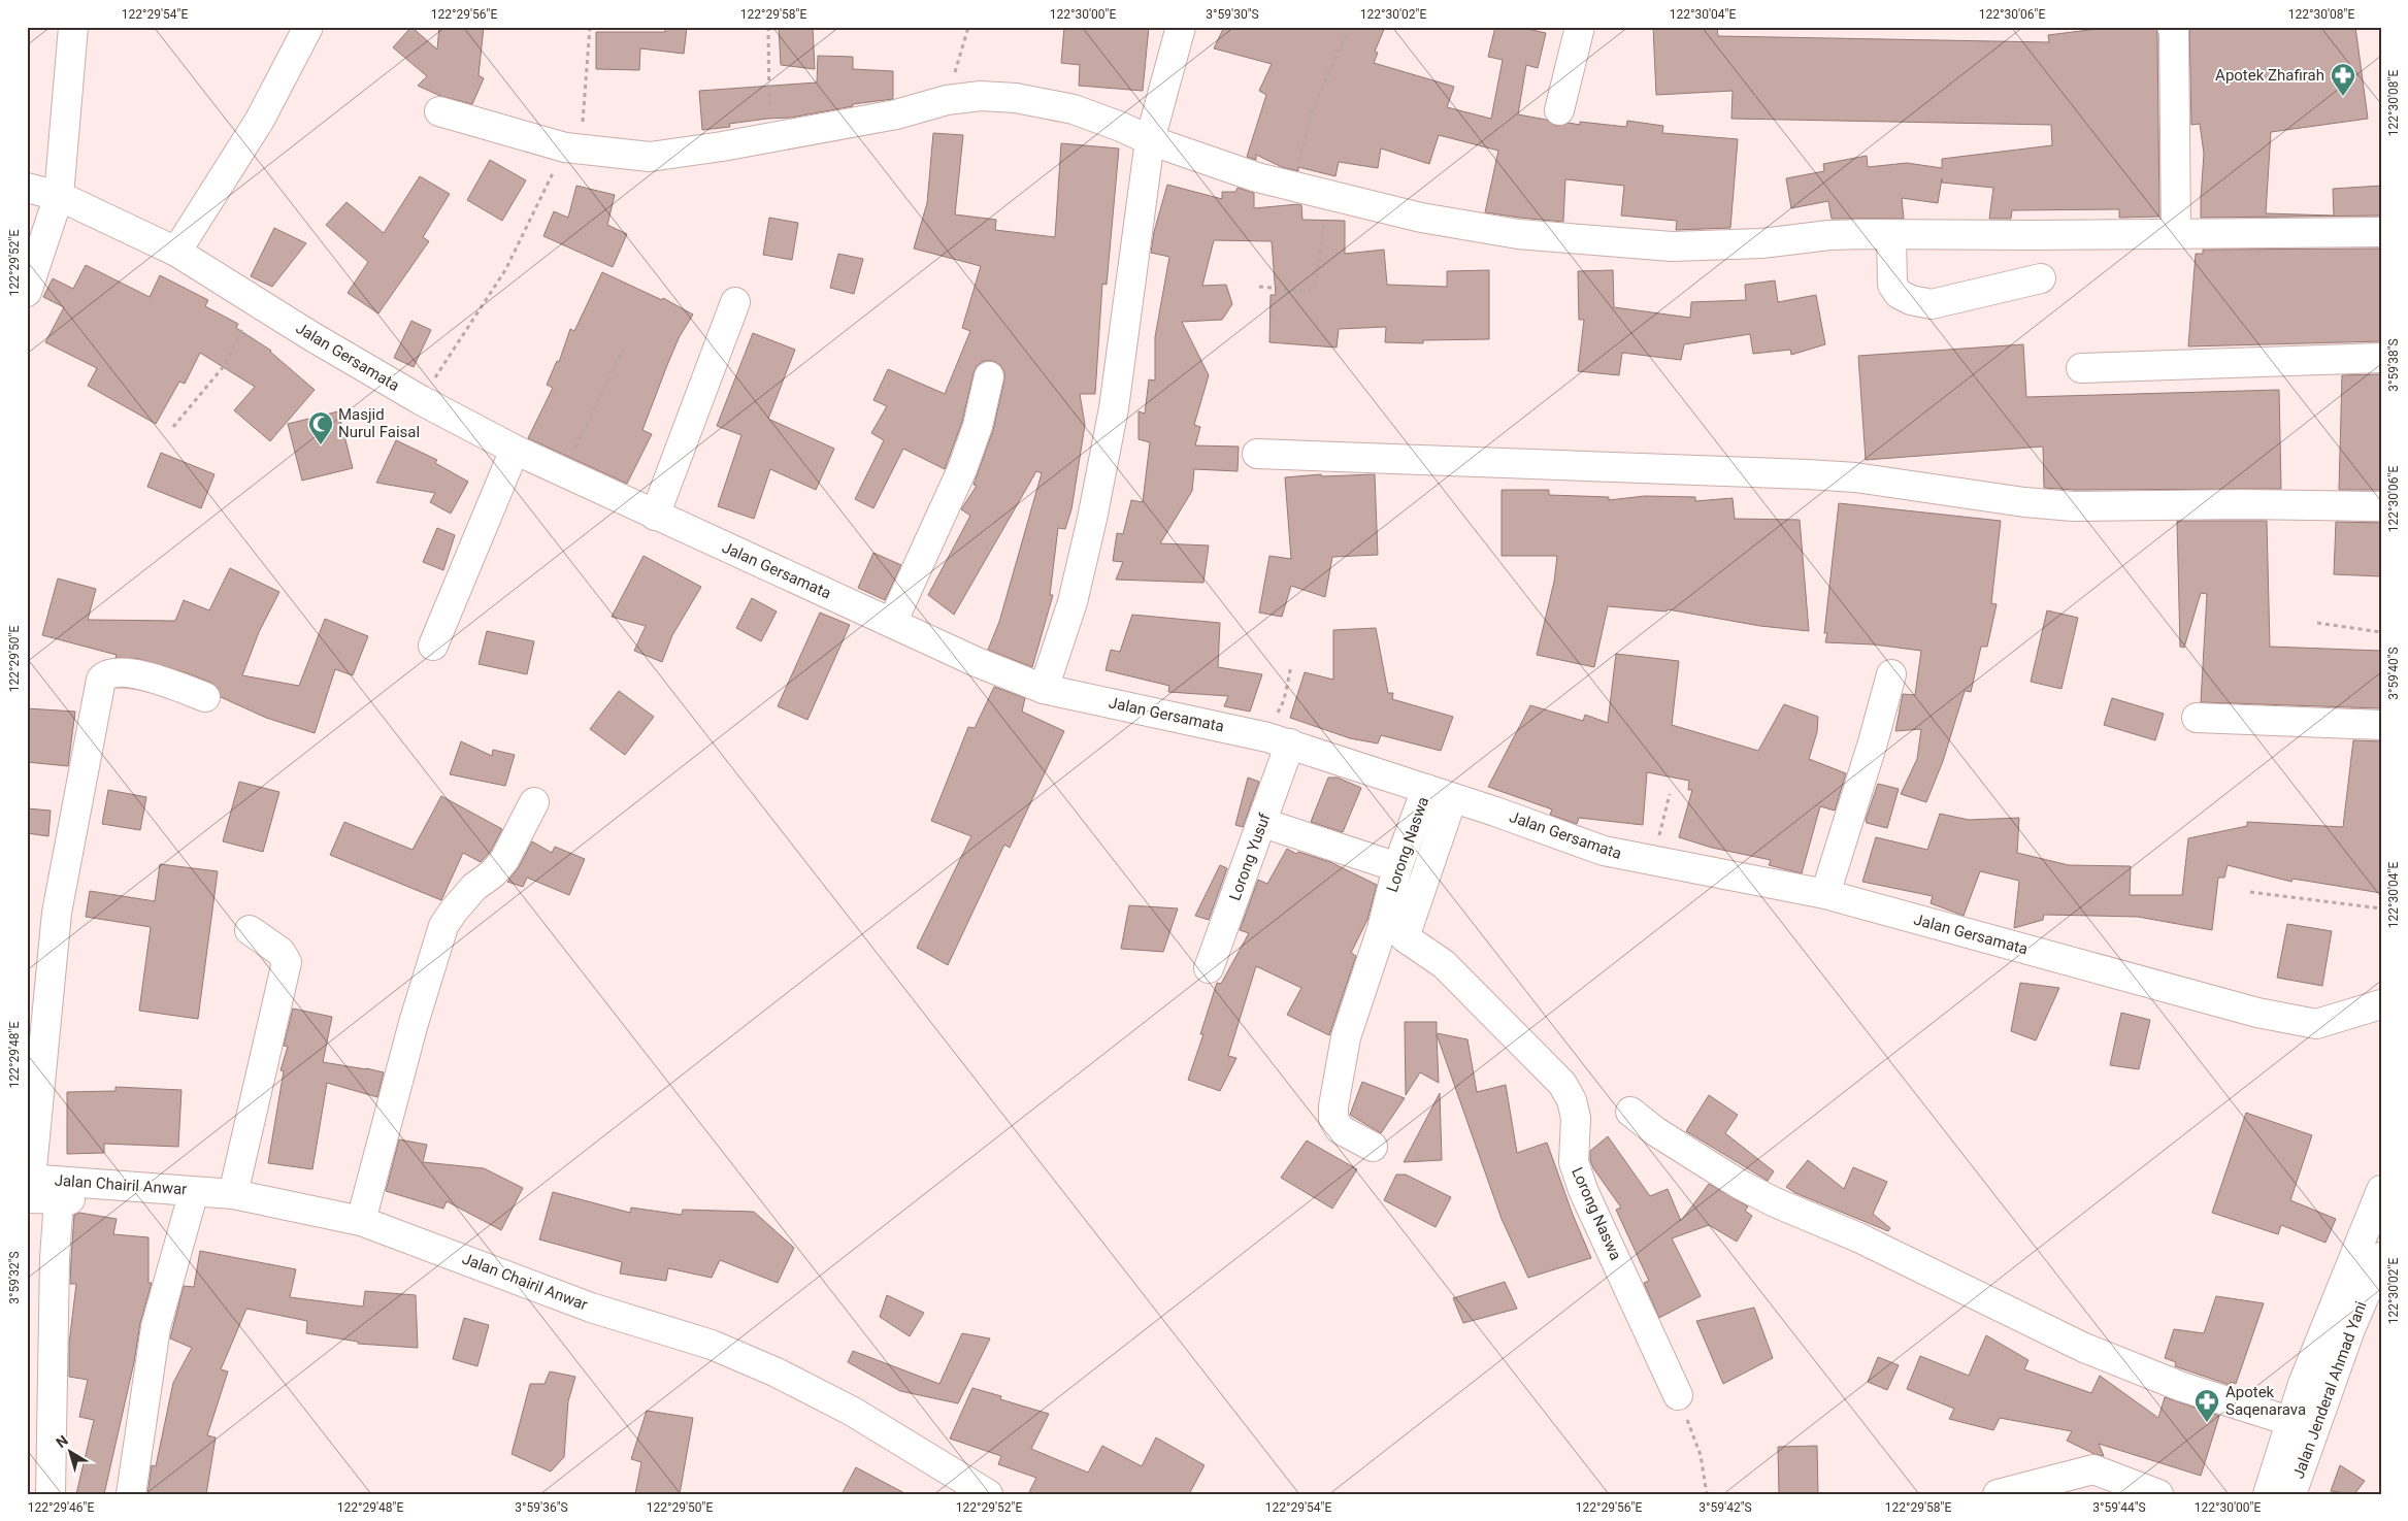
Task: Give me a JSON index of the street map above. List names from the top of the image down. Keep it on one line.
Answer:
{"streets":{"main road":["Jalan Gersamata","Lorong Naswa","Lorong Yusuf","Jalan Chairil Anwar","Jalan Jenderal Ahmad Yani"]},"crossings":[["Jalan Gersamata","Lorong Naswa"],["Jalan Gersamata","Lorong Yusuf"]],"places":{"pharmacy":["Apotek Zhafirah","Apotek Saqenarava"],"mosque":["Masjid Nurul Faisal"]},"north":"top left","coordinates":["122°29'54\"E","122°29'56\"E","122°29'58\"E","122°30'00\"E","3°59'30\"S","122°30'02\"E","122°30'04\"E","122°30'06\"E","122°30'08\"E","122°29'52\"E","3°59'38\"S","122°29'50\"E","3°59'40\"S","122°29'48\"E","3°59'32\"S","122°29'46\"E","3°59'36\"S","3°59'42\"S","3°59'44\"S"]}
